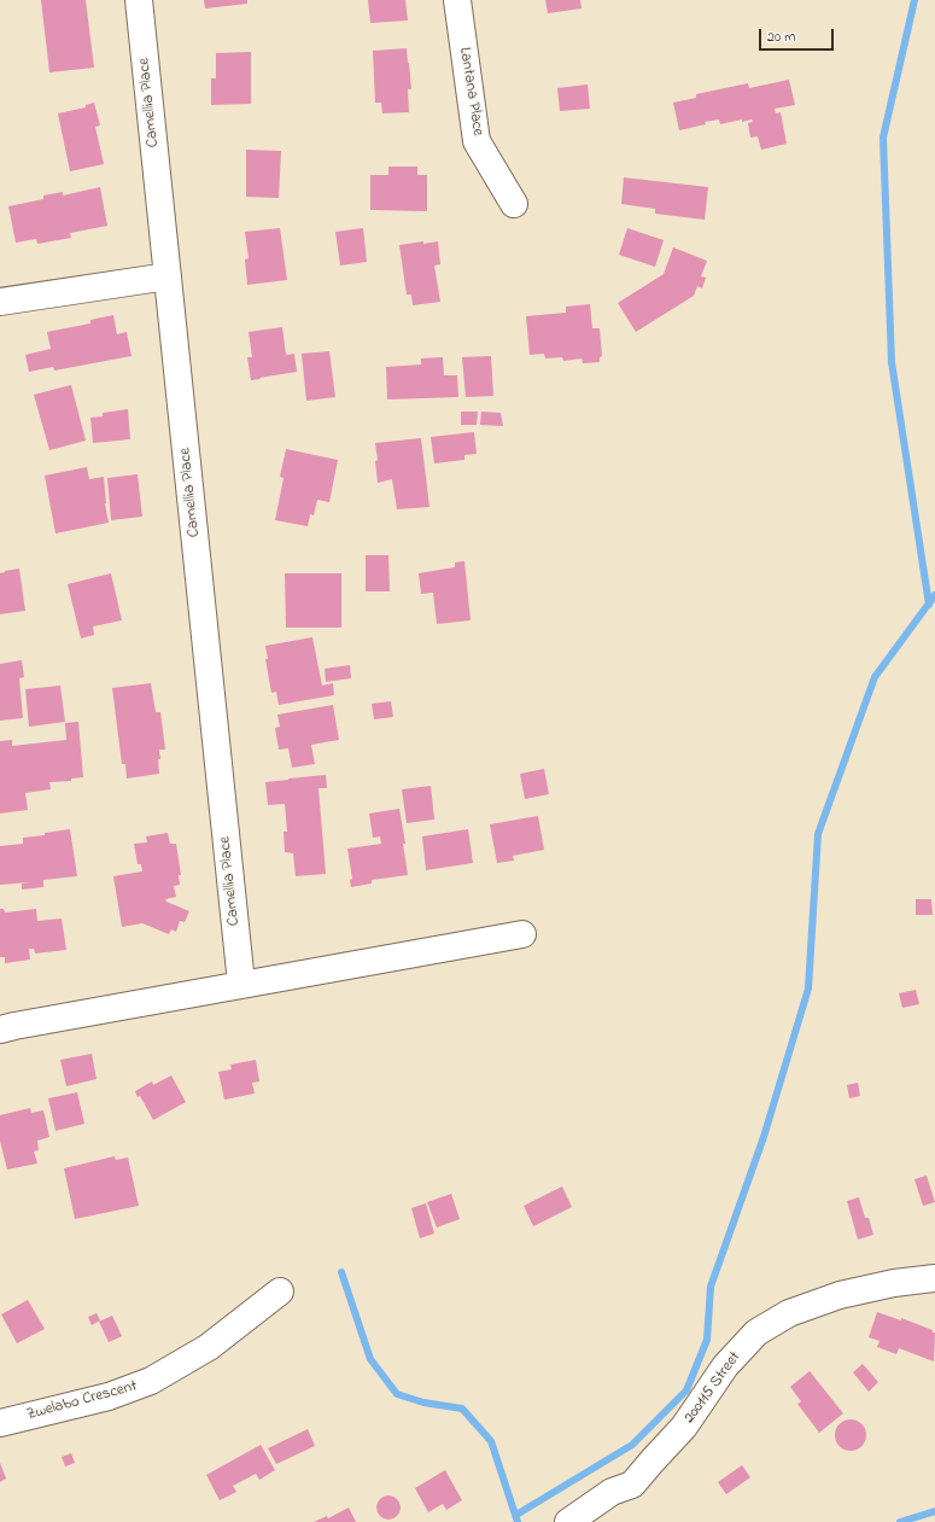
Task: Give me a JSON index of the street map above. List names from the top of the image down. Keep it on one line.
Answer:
{"streets":{"street":["Lantana Place","Camellia Place","200115 Street","Zwelabo Crescent"]},"scale_bar":"20 m"}
